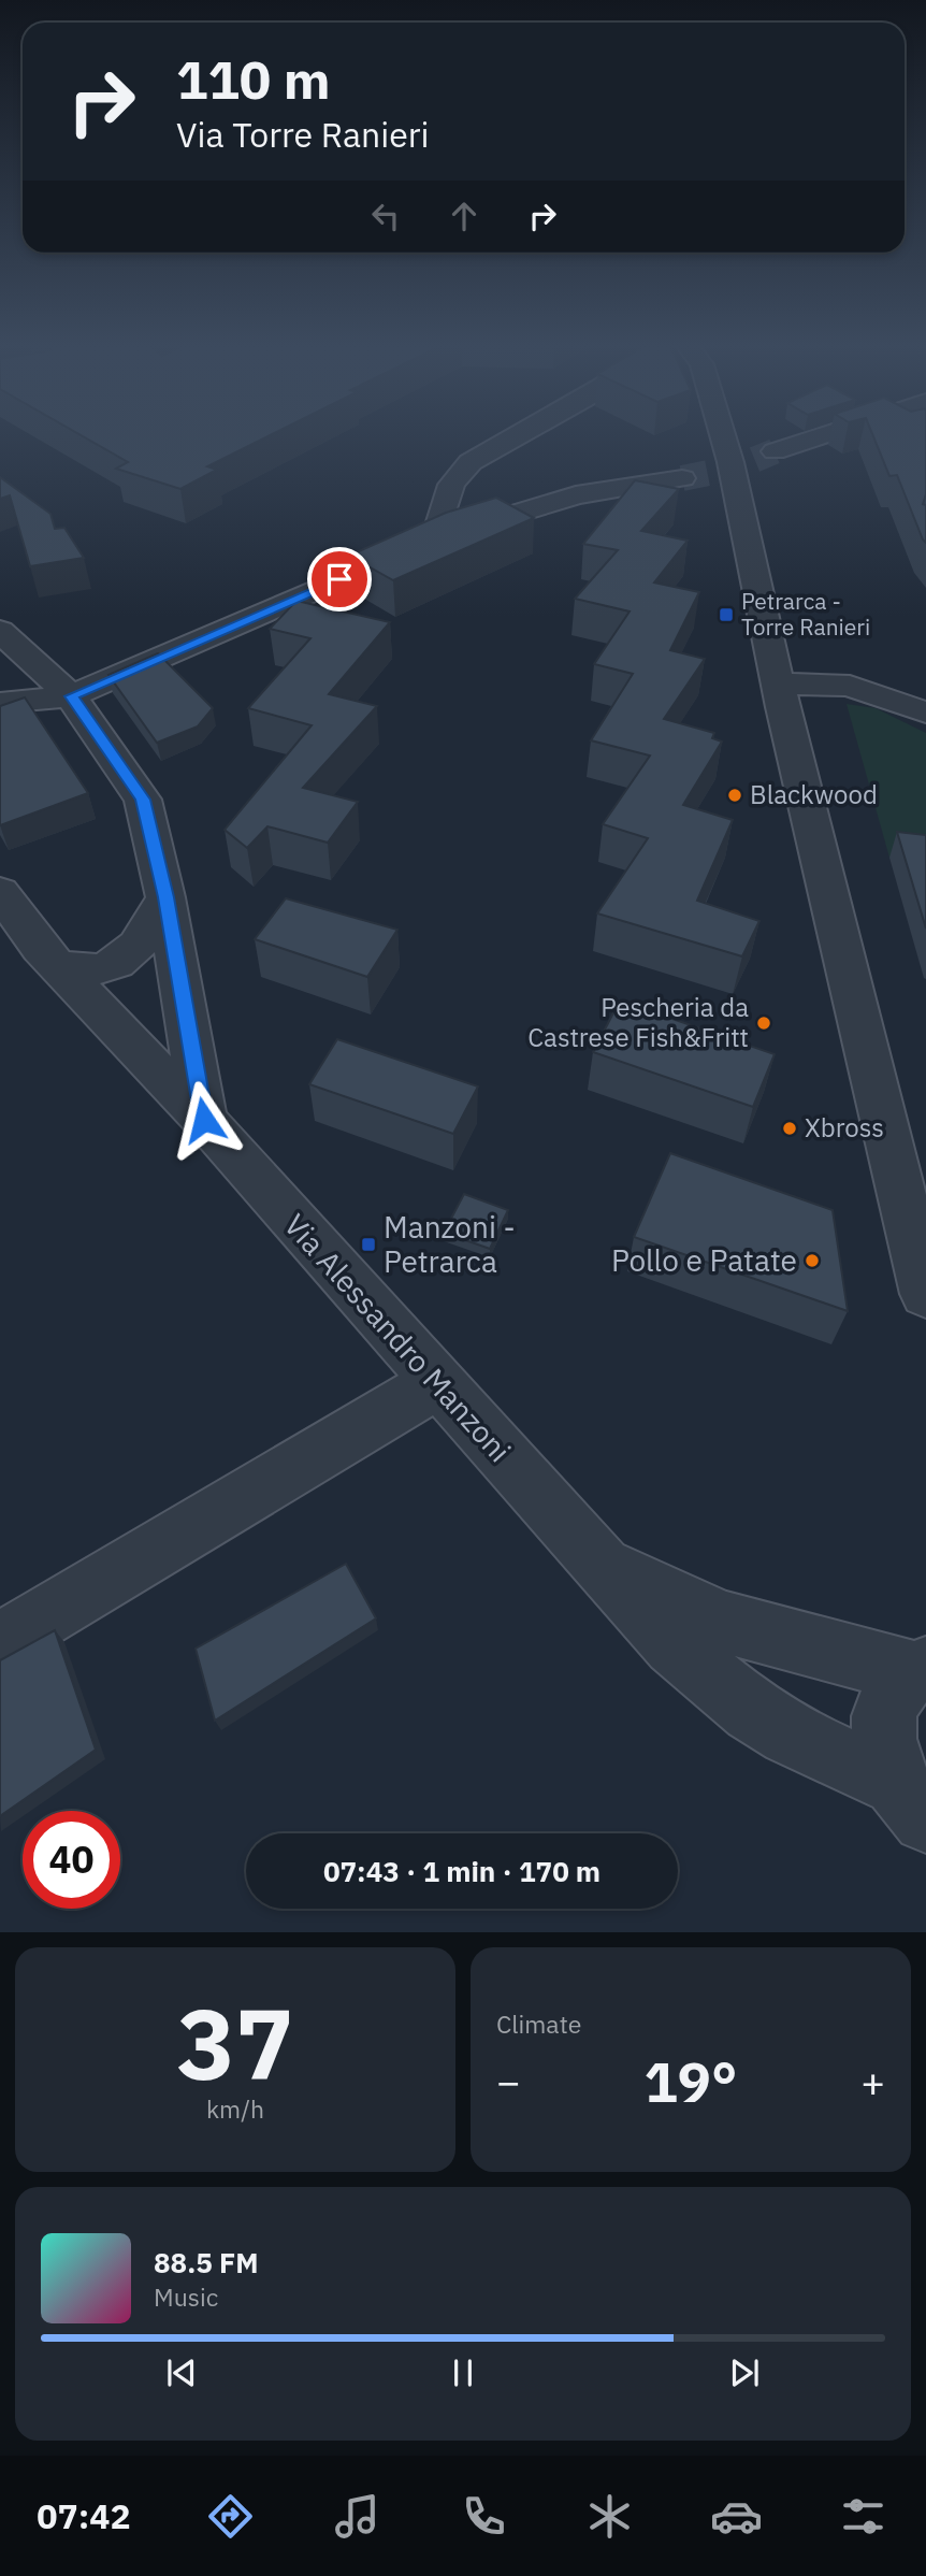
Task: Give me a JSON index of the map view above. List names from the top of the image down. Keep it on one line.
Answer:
{"streets":{"street":["Via Alessandro Manzoni"]},"places":{"transit":["Petrarca - Torre Ranieri","Manzoni - Petrarca"],"other":["Blackwood","Pescheria da Castrese Fish&Fritt","Xbross","Pollo e Patate"]},"page":{"turn":["110 m","Via Torre Ranieri"],"limit":"40","trip":"07:43 · 1 min · 170 m","tile":[["37","km/h"],"Climate"],"heat":["−","19°","+"],"song":["88.5 FM","Music"],"tabs":"07:42"}}
